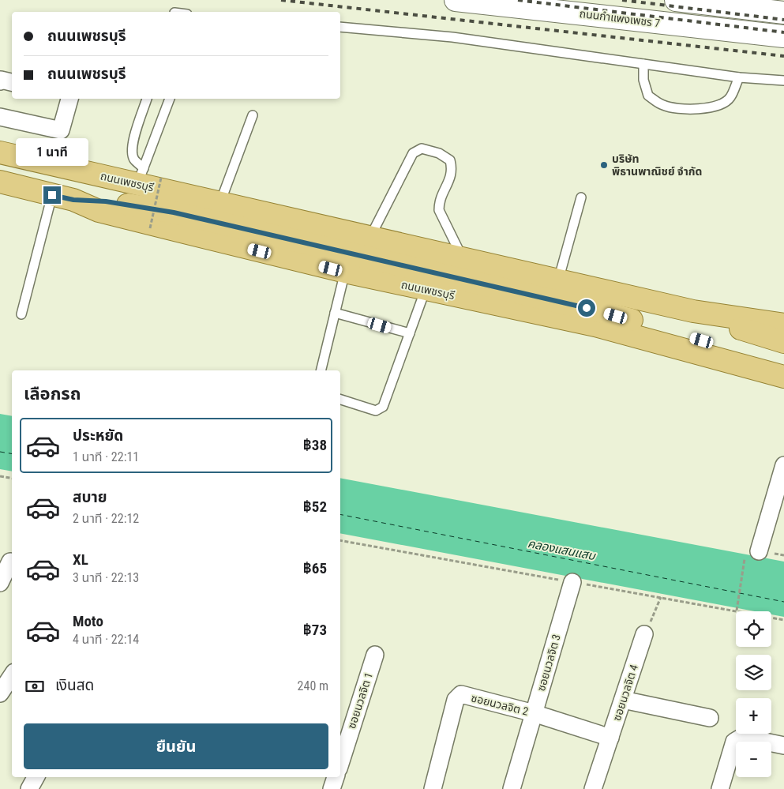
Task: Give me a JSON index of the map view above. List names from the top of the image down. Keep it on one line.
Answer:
{"streets":{"main road":["ถนนเพชรบุรี"],"street":["ถนนกำแพงเพชร 7","ซอยนวลจิต 3","ซอยนวลจิต 4","ซอยนวลจิต 1","ซอยนวลจิต 2"]},"crossings":[["ซอยนวลจิต 3","ซอยนวลจิต 2"],["ซอยนวลจิต 4","ซอยนวลจิต 2"]],"water":["คลองแสนแสบ"],"places":["บริษัท พิธานพาณิชย์ จำกัด"],"page":{"banner":["ถนนเพชรบุรี","ถนนเพชรบุรี"],"bubble":"1 นาที","heading":"เลือกรถ","list":[{"name":"ประหยัด","note":"1 นาที · 22:11","value":"฿38"},{"name":"สบาย","note":"2 นาที · 22:12","value":"฿52"},{"name":"XL","note":"3 นาที · 22:13","value":"฿65"},{"name":"Moto","note":"4 นาที · 22:14","value":"฿73"}],"map_buttons":["+","−"],"pay":["เงินสด","240 m"],"buttons":"ยืนยัน"}}
